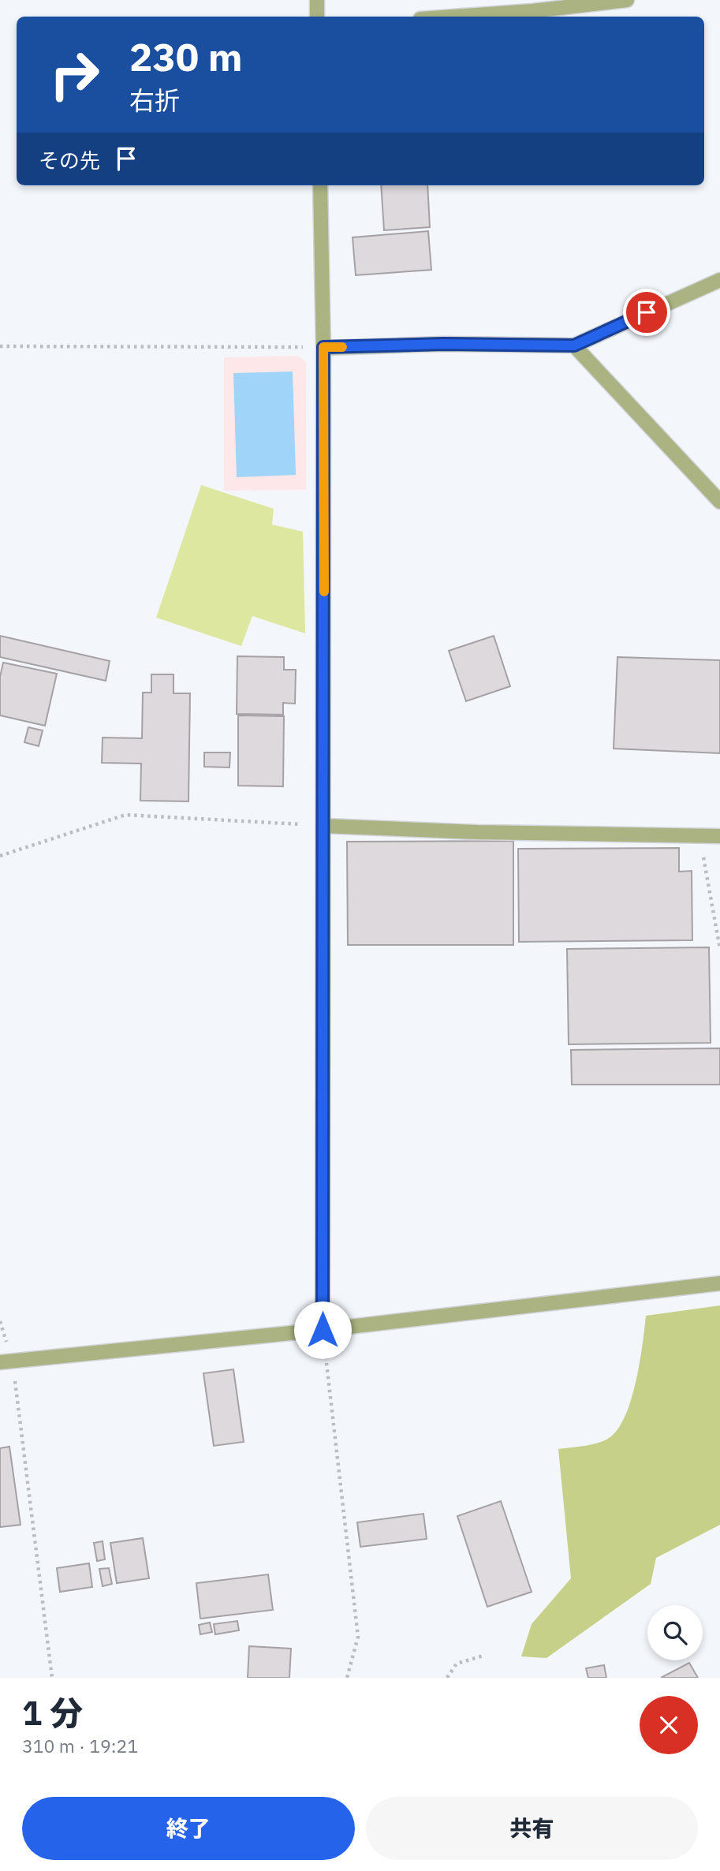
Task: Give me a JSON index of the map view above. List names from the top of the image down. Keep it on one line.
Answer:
{"page":{"turn":["230 m","右折"],"then":"その先","heading":["1 分","310 m · 19:21"],"buttons":["終了","共有"]}}
